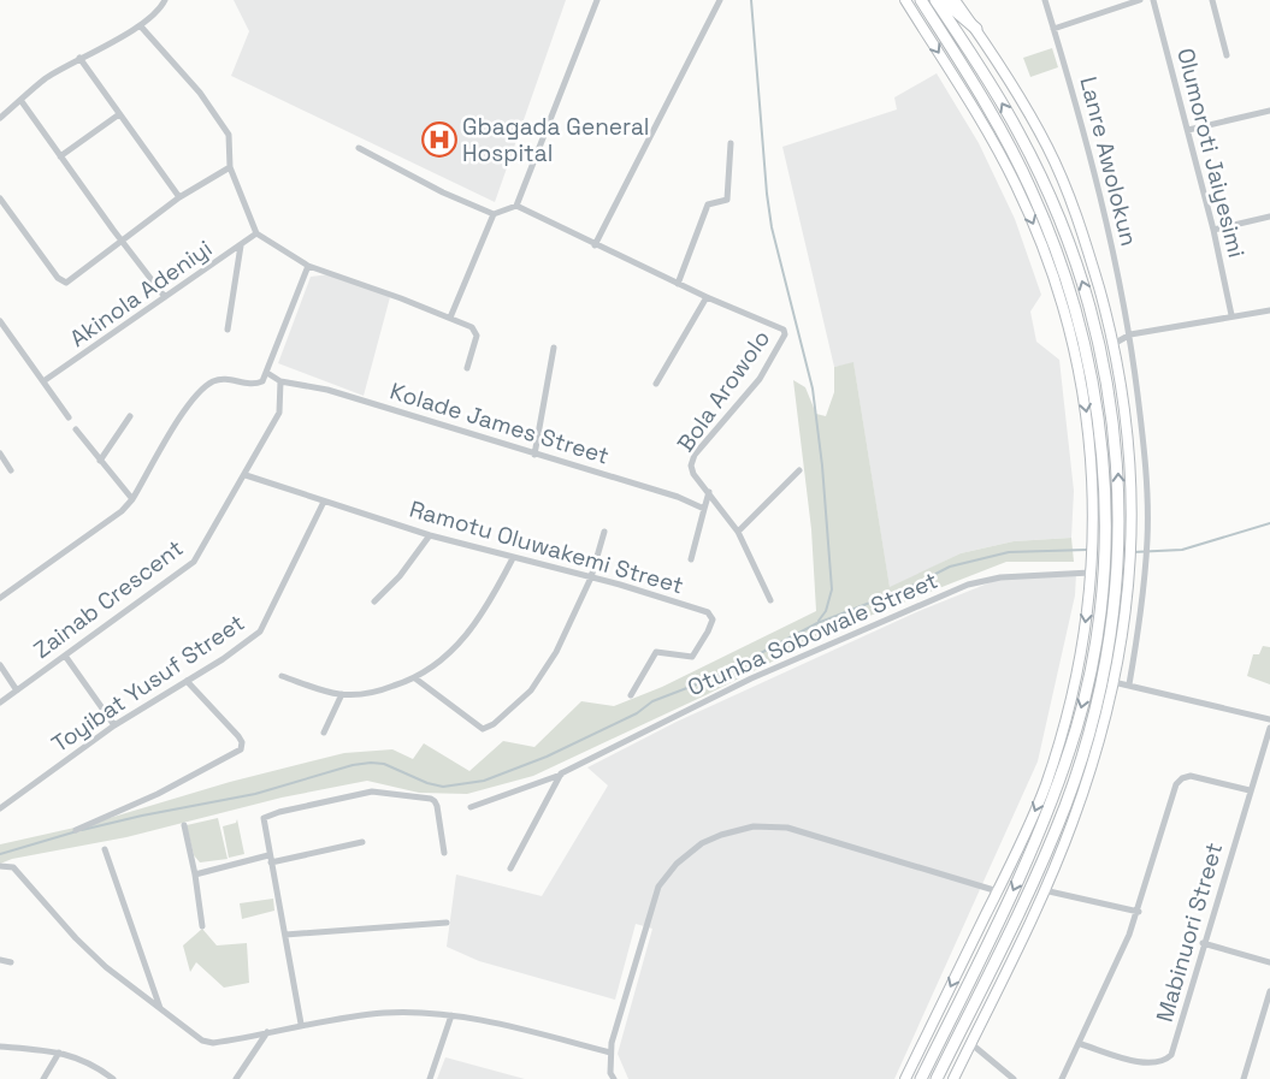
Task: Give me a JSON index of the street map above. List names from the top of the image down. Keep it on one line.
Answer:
{"streets":{"street":["Olumoroti Jaiyesimi","Lanre Awolokun","Akinola Adeniyi","Bola Arowolo","Kolade James Street","Ramotu Oluwakemi Street","Zainab Crescent","Otunba Sobowale Street","Toyibat Yusuf Street","Mabinuori Street"]},"crossings":[["Kolade James Street","Zainab Crescent"],["Ramotu Oluwakemi Street","Zainab Crescent"],["Ramotu Oluwakemi Street","Toyibat Yusuf Street"]],"places":{"hospital":["Gbagada General Hospital"]}}
